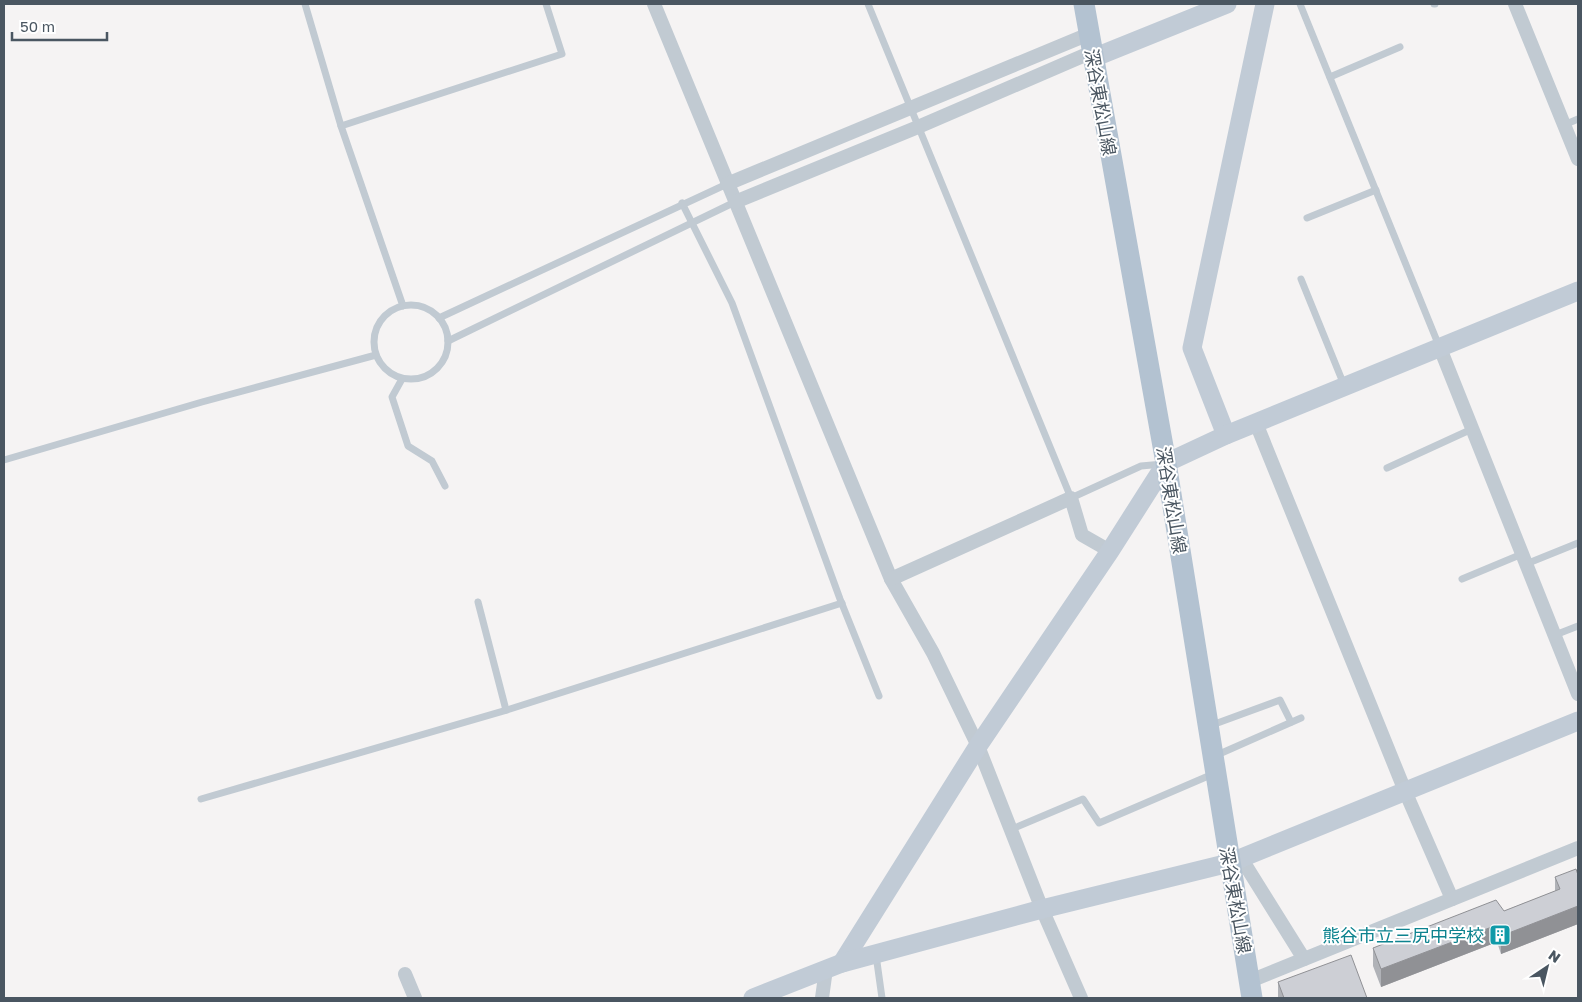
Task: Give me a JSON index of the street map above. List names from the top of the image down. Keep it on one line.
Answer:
{"streets":{"main road":["深谷東松山線"]},"places":{"building":["熊谷市立三尻中学校"]},"scale_bar":"50 m","north":"top right"}
